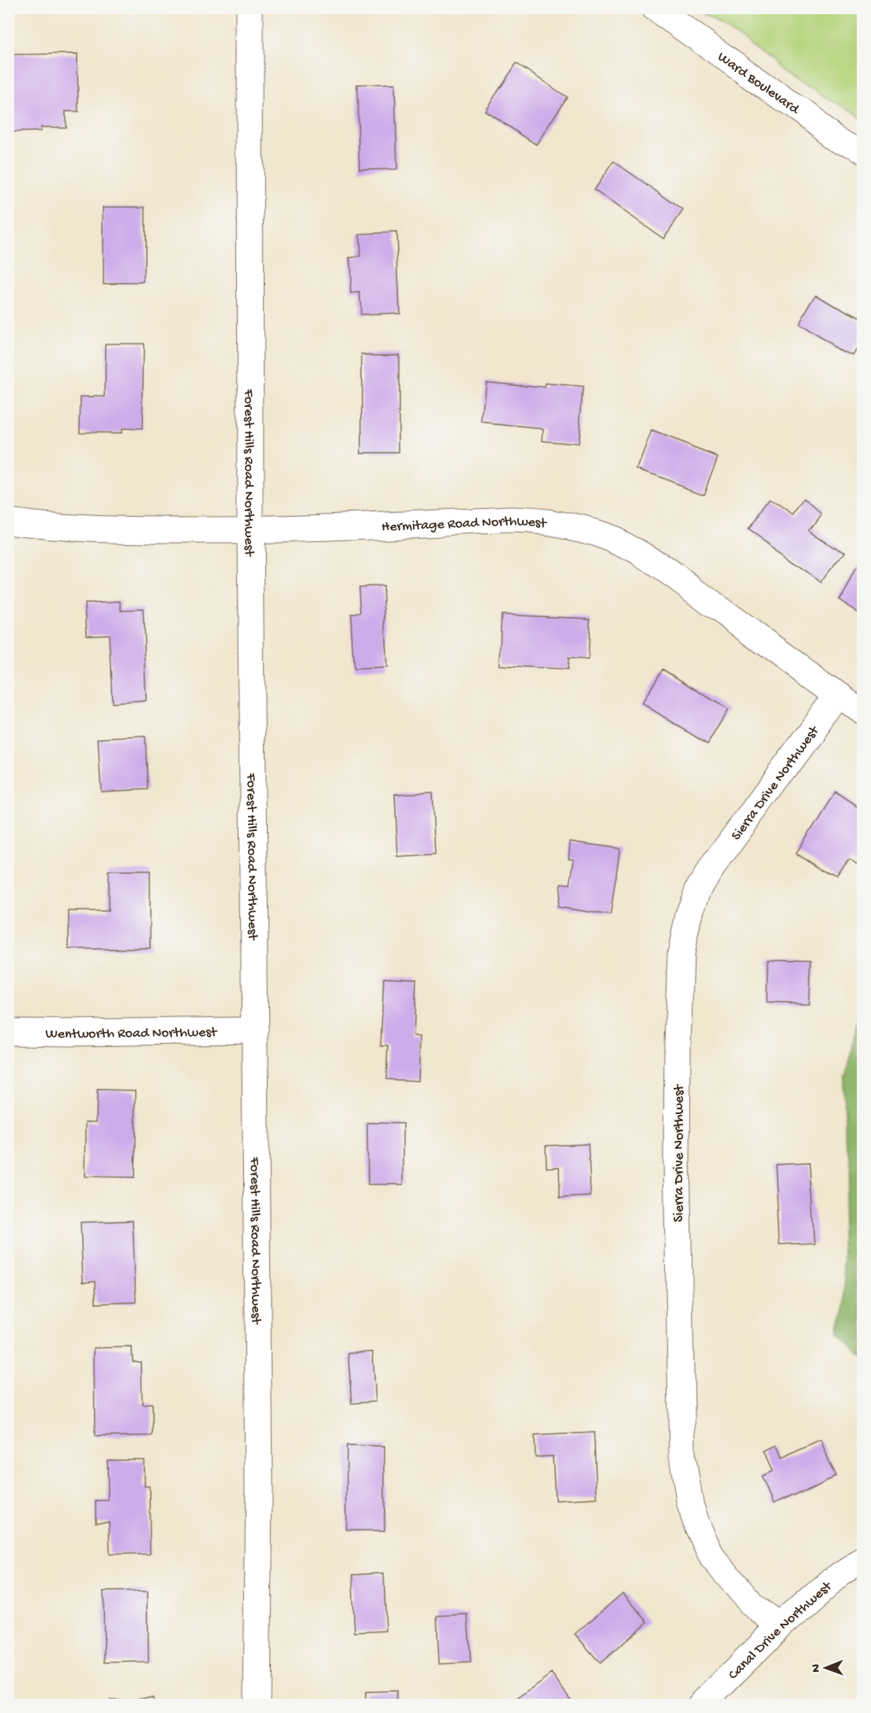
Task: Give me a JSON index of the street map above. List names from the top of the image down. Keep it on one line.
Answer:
{"streets":{"street":["Ward Boulevard","Forest Hills Road Northwest","Hermitage Road Northwest","Sierra Drive Northwest","Wentworth Road Northwest","Canal Drive Northwest"]},"crossings":[["Forest Hills Road Northwest","Hermitage Road Northwest"],["Forest Hills Road Northwest","Wentworth Road Northwest"],["Hermitage Road Northwest","Sierra Drive Northwest"],["Sierra Drive Northwest","Canal Drive Northwest"]],"north":"left"}
